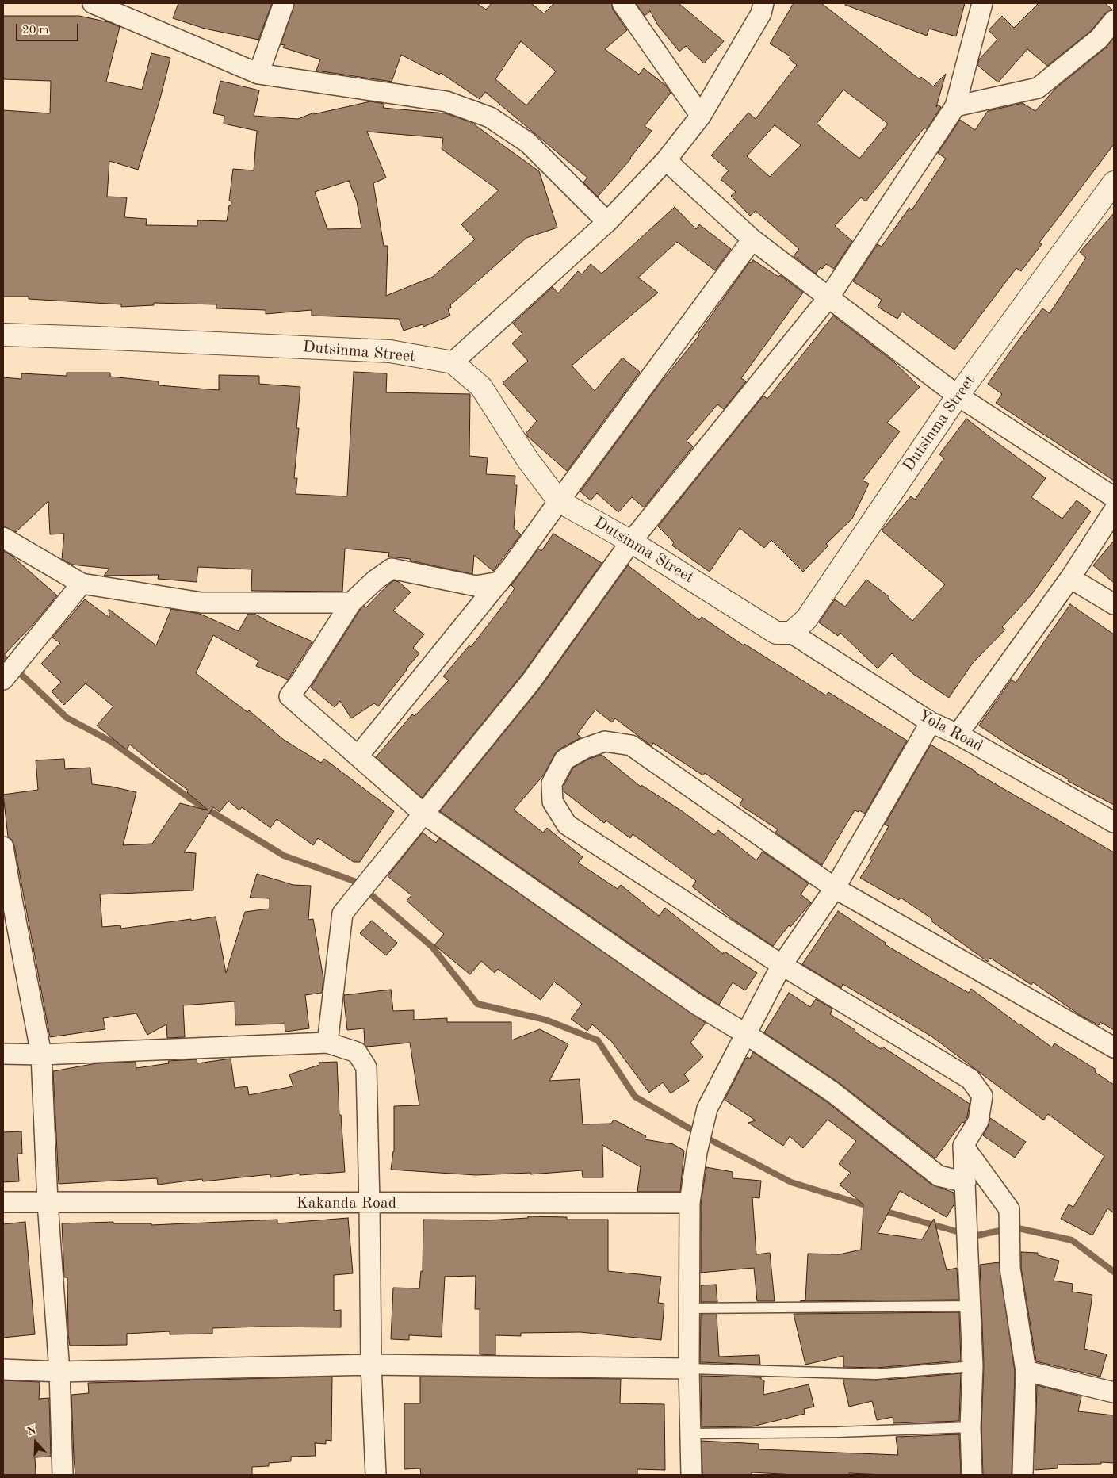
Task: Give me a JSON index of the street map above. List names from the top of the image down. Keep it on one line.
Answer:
{"streets":{"street":["Dutsinma Street","Yola Road","Kakanda Road"]},"crossings":[["Dutsinma Street","Yola Road"]],"scale_bar":"20 m","north":"top"}
